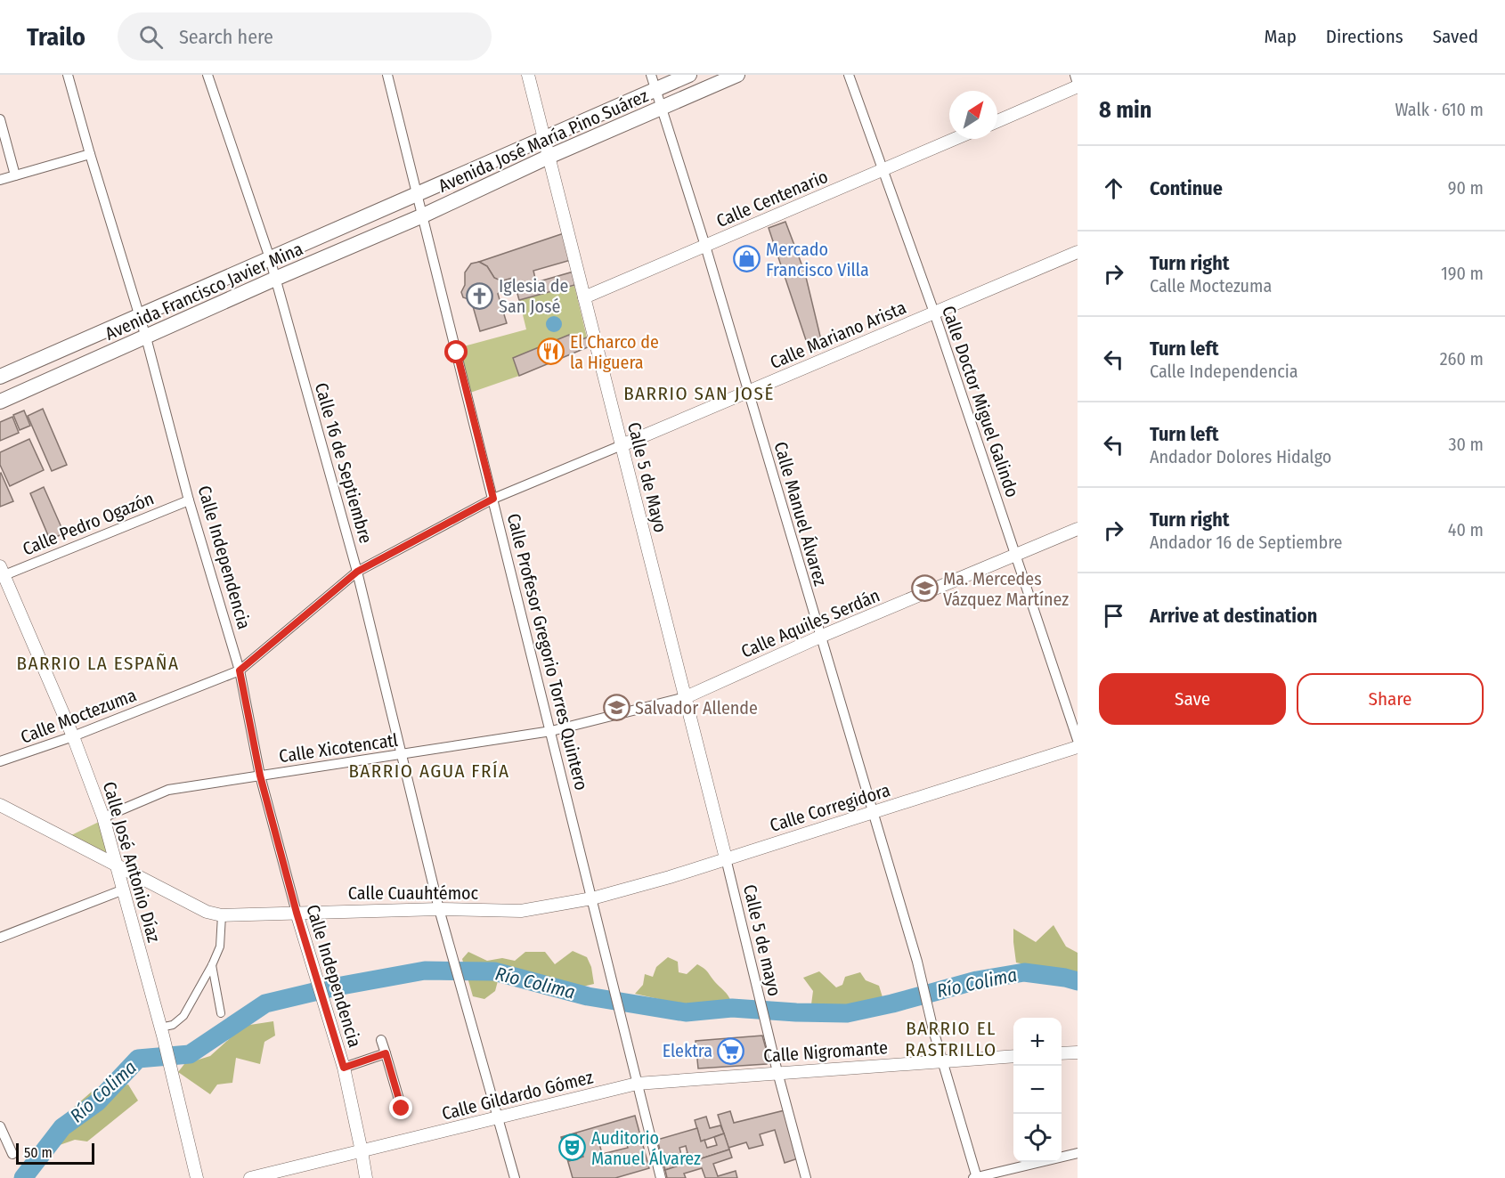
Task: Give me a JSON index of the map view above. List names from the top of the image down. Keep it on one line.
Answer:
{"streets":{"main road":["Avenida José María Pino Suárez","Avenida Francisco Javier Mina"],"street":["Calle Centenario","Calle Mariano Arista","Calle Doctor Miguel Galindo","Calle 16 de Septiembre","Calle 5 de Mayo","Calle Manuel Álvarez","Calle Pedro Ogazón","Calle Independencia","Calle Aquiles Serdán","Calle Profesor Gregorio Torres Quintero","Calle Moctezuma","Calle Xicotencatl","Calle Corregidora","Calle José Antonio Díaz","Calle Cuauhtémoc","Calle 5 de mayo","Calle Nigromante","Calle Gildardo Gómez"]},"crossings":[["Avenida José María Pino Suárez","Avenida Francisco Javier Mina"],["Avenida José María Pino Suárez","Calle 5 de Mayo"],["Avenida José María Pino Suárez","Calle Manuel Álvarez"],["Avenida José María Pino Suárez","Calle Profesor Gregorio Torres Quintero"],["Calle Centenario","Calle Doctor Miguel Galindo"],["Calle Centenario","Calle 5 de Mayo"],["Calle Centenario","Calle Manuel Álvarez"],["Avenida Francisco Javier Mina","Calle 16 de Septiembre"],["Avenida Francisco Javier Mina","Calle Independencia"],["Avenida Francisco Javier Mina","Calle Profesor Gregorio Torres Quintero"],["Calle Mariano Arista","Calle Doctor Miguel Galindo"],["Calle Mariano Arista","Calle 5 de Mayo"],["Calle Mariano Arista","Calle Manuel Álvarez"],["Calle Mariano Arista","Calle Profesor Gregorio Torres Quintero"],["Calle Mariano Arista","Calle Moctezuma"],["Calle Doctor Miguel Galindo","Calle Aquiles Serdán"],["Calle 16 de Septiembre","Calle Moctezuma"],["Calle 16 de Septiembre","Calle Xicotencatl"],["Calle 16 de Septiembre","Calle Cuauhtémoc"],["Calle 16 de Septiembre","Calle Gildardo Gómez"],["Calle 5 de Mayo","Calle Aquiles Serdán"],["Calle 5 de Mayo","Calle Corregidora"],["Calle 5 de Mayo","Calle 5 de mayo"],["Calle Manuel Álvarez","Calle Aquiles Serdán"],["Calle Manuel Álvarez","Calle Corregidora"],["Calle Manuel Álvarez","Calle Nigromante"],["Calle Pedro Ogazón","Calle Independencia"],["Calle Pedro Ogazón","Calle José Antonio Díaz"],["Calle Independencia","Calle Moctezuma"],["Calle Independencia","Calle Xicotencatl"],["Calle Independencia","Calle Cuauhtémoc"],["Calle Independencia","Calle Gildardo Gómez"],["Calle Aquiles Serdán","Calle Profesor Gregorio Torres Quintero"],["Calle Aquiles Serdán","Calle Xicotencatl"],["Calle Profesor Gregorio Torres Quintero","Calle Moctezuma"],["Calle Profesor Gregorio Torres Quintero","Calle Xicotencatl"],["Calle Profesor Gregorio Torres Quintero","Calle Corregidora"],["Calle Profesor Gregorio Torres Quintero","Calle Cuauhtémoc"],["Calle Profesor Gregorio Torres Quintero","Calle Nigromante"],["Calle Profesor Gregorio Torres Quintero","Calle Gildardo Gómez"],["Calle Moctezuma","Calle José Antonio Díaz"],["Calle Xicotencatl","Calle José Antonio Díaz"],["Calle Corregidora","Calle Cuauhtémoc"],["Calle Corregidora","Calle 5 de mayo"],["Calle José Antonio Díaz","Calle Cuauhtémoc"],["Calle 5 de mayo","Calle Nigromante"],["Calle Nigromante","Calle Gildardo Gómez"]],"districts":["BARRIO SAN JOSÉ","BARRIO LA ESPAÑA","BARRIO AGUA FRÍA","BARRIO EL RASTRILLO"],"water":["Río Colima"],"places":{"shop":["Mercado Francisco Villa"],"church":["Iglesia de San José"],"restaurant":["El Charco de la Higuera"],"school or university":["Ma. Mercedes Vázquez Martínez","Salvador Allende"],"supermarket":["Elektra"],"theatre":["Auditorio Manuel Álvarez"]},"scale_bar":"50 m","north":"top right","page":{"header":"Trailo","search":"Search here","nav":["Map","Directions","Saved"],"heading":["8 min","Walk · 610 m"],"list":[["Continue","90 m"],["Turn right","Calle Moctezuma","190 m"],["Turn left","Calle Independencia","260 m"],["Turn left","Andador Dolores Hidalgo","30 m"],["Turn right","Andador 16 de Septiembre","40 m"],"Arrive at destination"],"buttons":["Save","Share"],"map_buttons":["+","−"],"scale":"50 m"}}
